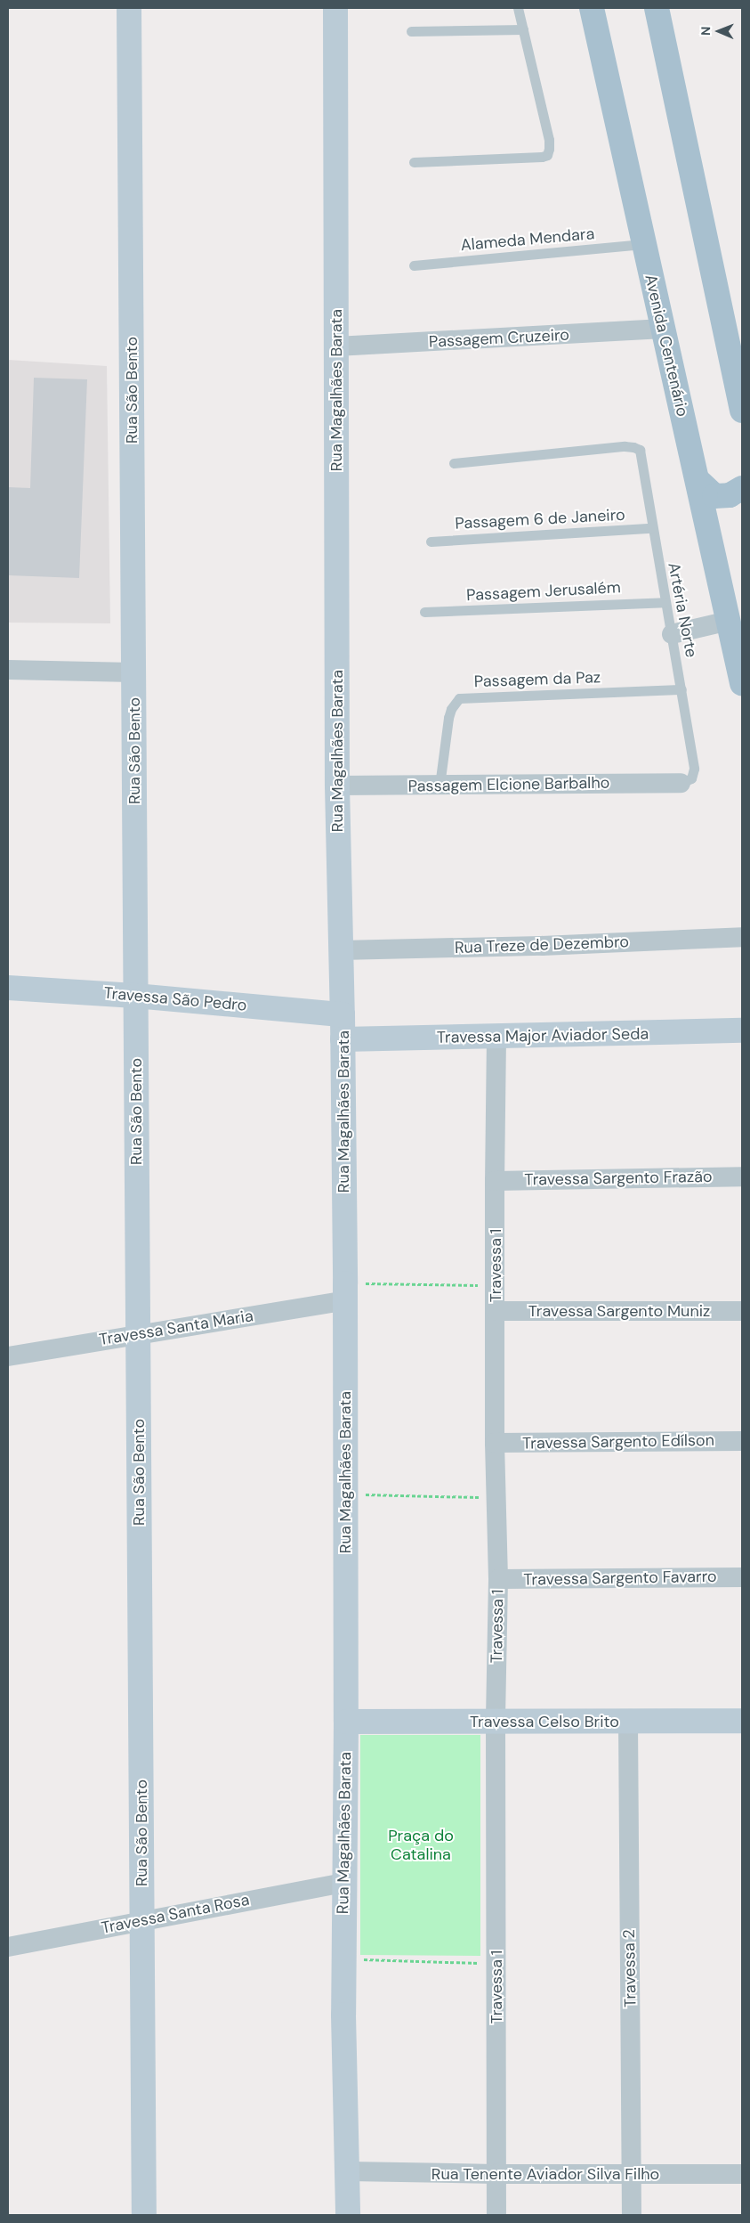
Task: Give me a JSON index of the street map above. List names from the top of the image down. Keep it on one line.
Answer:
{"streets":{"main road":["Avenida Centenário"],"street":["Passagem Cruzeiro","Rua São Bento","Rua Magalhães Barata","Passagem Elcione Barbalho","Rua Treze de Dezembro","Travessa São Pedro","Travessa Major Aviador Seda","Travessa Sargento Frazão","Travessa 1","Travessa Sargento Muniz","Travessa Santa Maria","Travessa Sargento Edílson","Travessa Sargento Favarro","Travessa Celso Brito","Travessa Santa Rosa","Travessa 2","Rua Tenente Aviador Silva Filho"],"lane":["Alameda Mendara","Passagem 6 de Janeiro","Passagem Jerusalém","Artéria Norte","Passagem da Paz"]},"crossings":[["Alameda Mendara","Avenida Centenário"],["Passagem Cruzeiro","Avenida Centenário"],["Passagem Cruzeiro","Rua Magalhães Barata"],["Rua São Bento","Travessa São Pedro"],["Rua São Bento","Travessa Santa Maria"],["Rua São Bento","Travessa Santa Rosa"],["Rua Magalhães Barata","Passagem Elcione Barbalho"],["Rua Magalhães Barata","Rua Treze de Dezembro"],["Rua Magalhães Barata","Travessa São Pedro"],["Rua Magalhães Barata","Travessa Major Aviador Seda"],["Rua Magalhães Barata","Travessa Santa Maria"],["Rua Magalhães Barata","Travessa Celso Brito"],["Rua Magalhães Barata","Travessa Santa Rosa"],["Rua Magalhães Barata","Rua Tenente Aviador Silva Filho"],["Passagem 6 de Janeiro","Artéria Norte"],["Passagem Jerusalém","Artéria Norte"],["Artéria Norte","Passagem da Paz"],["Artéria Norte","Passagem Elcione Barbalho"],["Passagem da Paz","Passagem Elcione Barbalho"],["Travessa Major Aviador Seda","Travessa 1"],["Travessa Sargento Frazão","Travessa 1"],["Travessa 1","Travessa Sargento Muniz"],["Travessa 1","Travessa Sargento Edílson"],["Travessa 1","Travessa Sargento Favarro"],["Travessa 1","Travessa Celso Brito"],["Travessa 1","Rua Tenente Aviador Silva Filho"],["Travessa Celso Brito","Travessa 2"],["Travessa 2","Rua Tenente Aviador Silva Filho"]],"parks":["Praça do Catalina"],"north":"left"}
